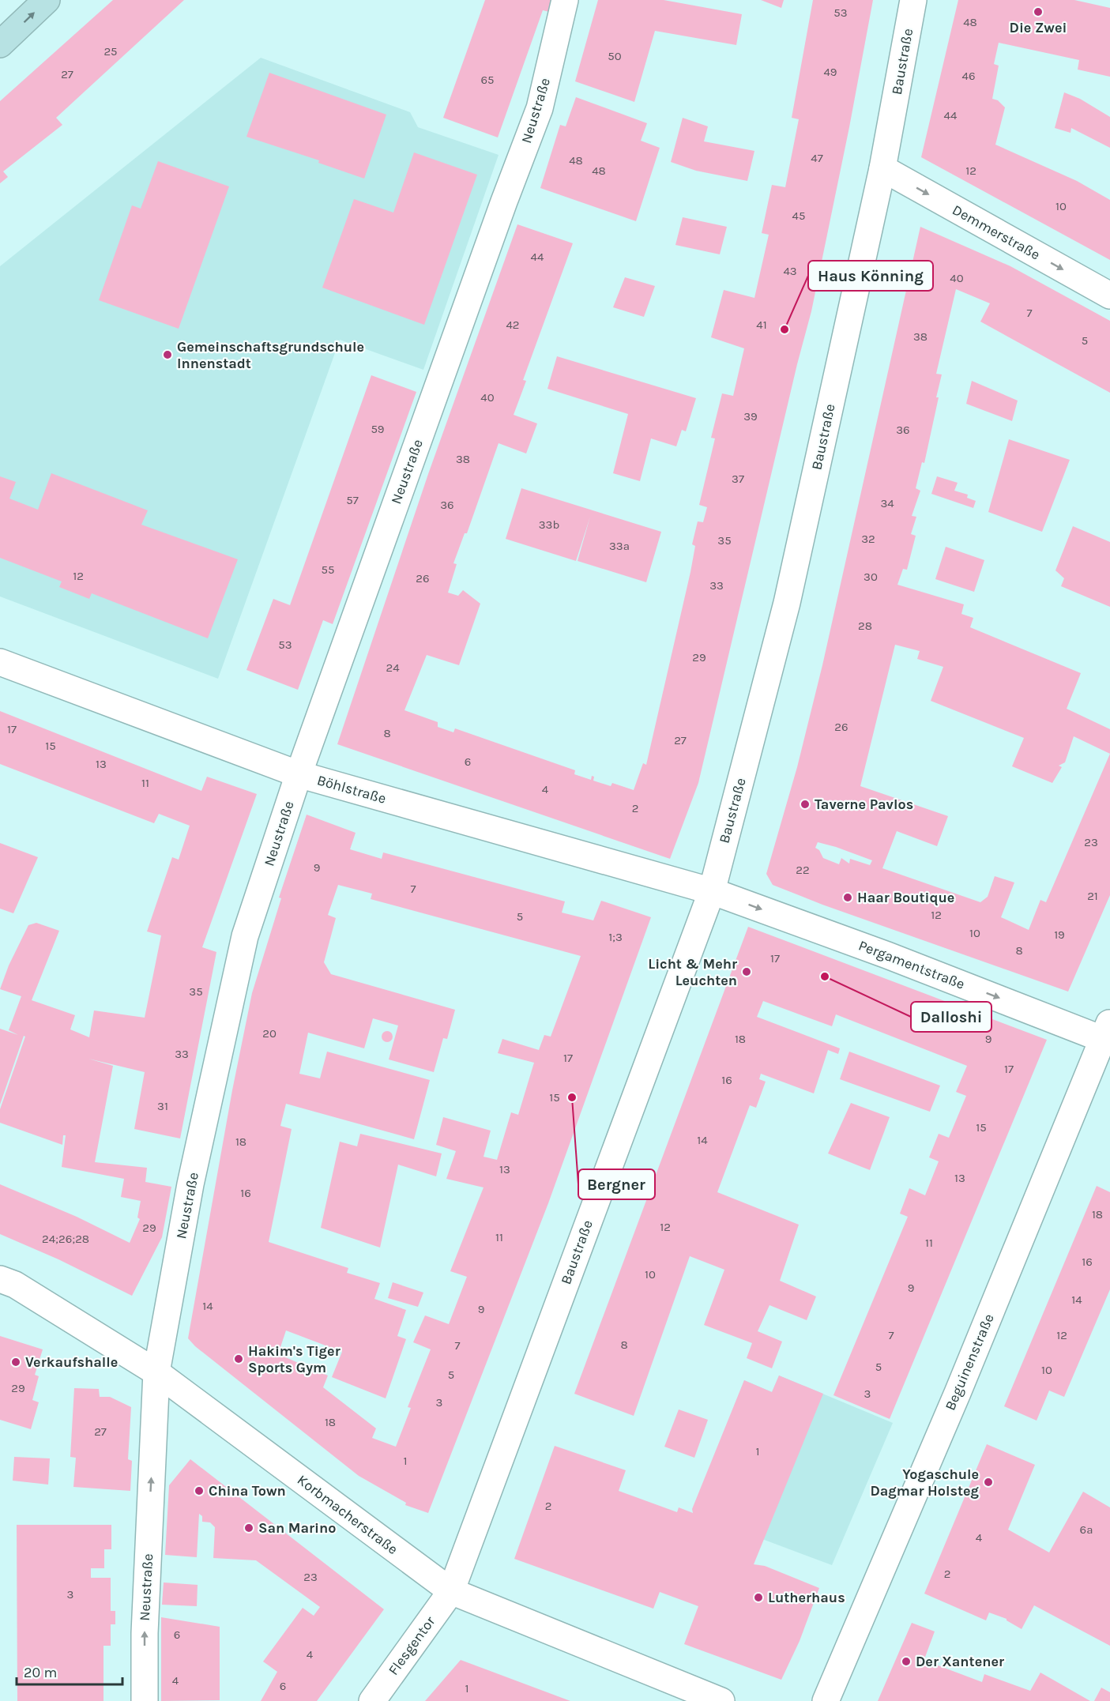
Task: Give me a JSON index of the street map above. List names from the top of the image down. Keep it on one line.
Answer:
{"streets":{"street":["Baustraße","Neustraße","Demmerstraße","Böhlstraße","Pergamentstraße","Beguinenstraße","Korbmacherstraße","Flesgentor"]},"crossings":[["Baustraße","Demmerstraße"],["Baustraße","Böhlstraße"],["Baustraße","Pergamentstraße"],["Baustraße","Korbmacherstraße"],["Baustraße","Flesgentor"],["Neustraße","Böhlstraße"],["Neustraße","Korbmacherstraße"],["Böhlstraße","Pergamentstraße"],["Pergamentstraße","Beguinenstraße"],["Korbmacherstraße","Flesgentor"]],"one_way":["Demmerstraße","Pergamentstraße"],"places":["Die Zwei","Haus Könning","Gemeinschaftsgrundschule Innenstadt","Taverne Pavlos","Haar Boutique","Licht & Mehr Leuchten","Dalloshi","Bergner","Hakim's Tiger Sports Gym","Verkaufshalle","Yogaschule Dagmar Holsteg","China Town","San Marino","Lutherhaus","Der Xantener"],"house_numbers":["53","48","25","50","49","27","46","65","44","47","48","48","12","10","45","44","43","40","7","42","41","38","5","40","39","59","36","38","37","57","34","36","33b","32","35","33a","55","12","30","26","33","28","53","29","24","26","17","8","27","15","6","13","11","4","2","23","9","22","7","21","12","5","10","19","1;3","8","17","35","20","18","9","33","17","17","16","15","31","15","14","18","13","13","16","18","12","29","11","24;26;28","11","16","10","9","14","14","9","7","12","8","7","5","10","5","29","3","3","18","27","1","1","2","6a","4","2","23","3","6","4","4","6","1"],"scale_bar":"20 m"}
